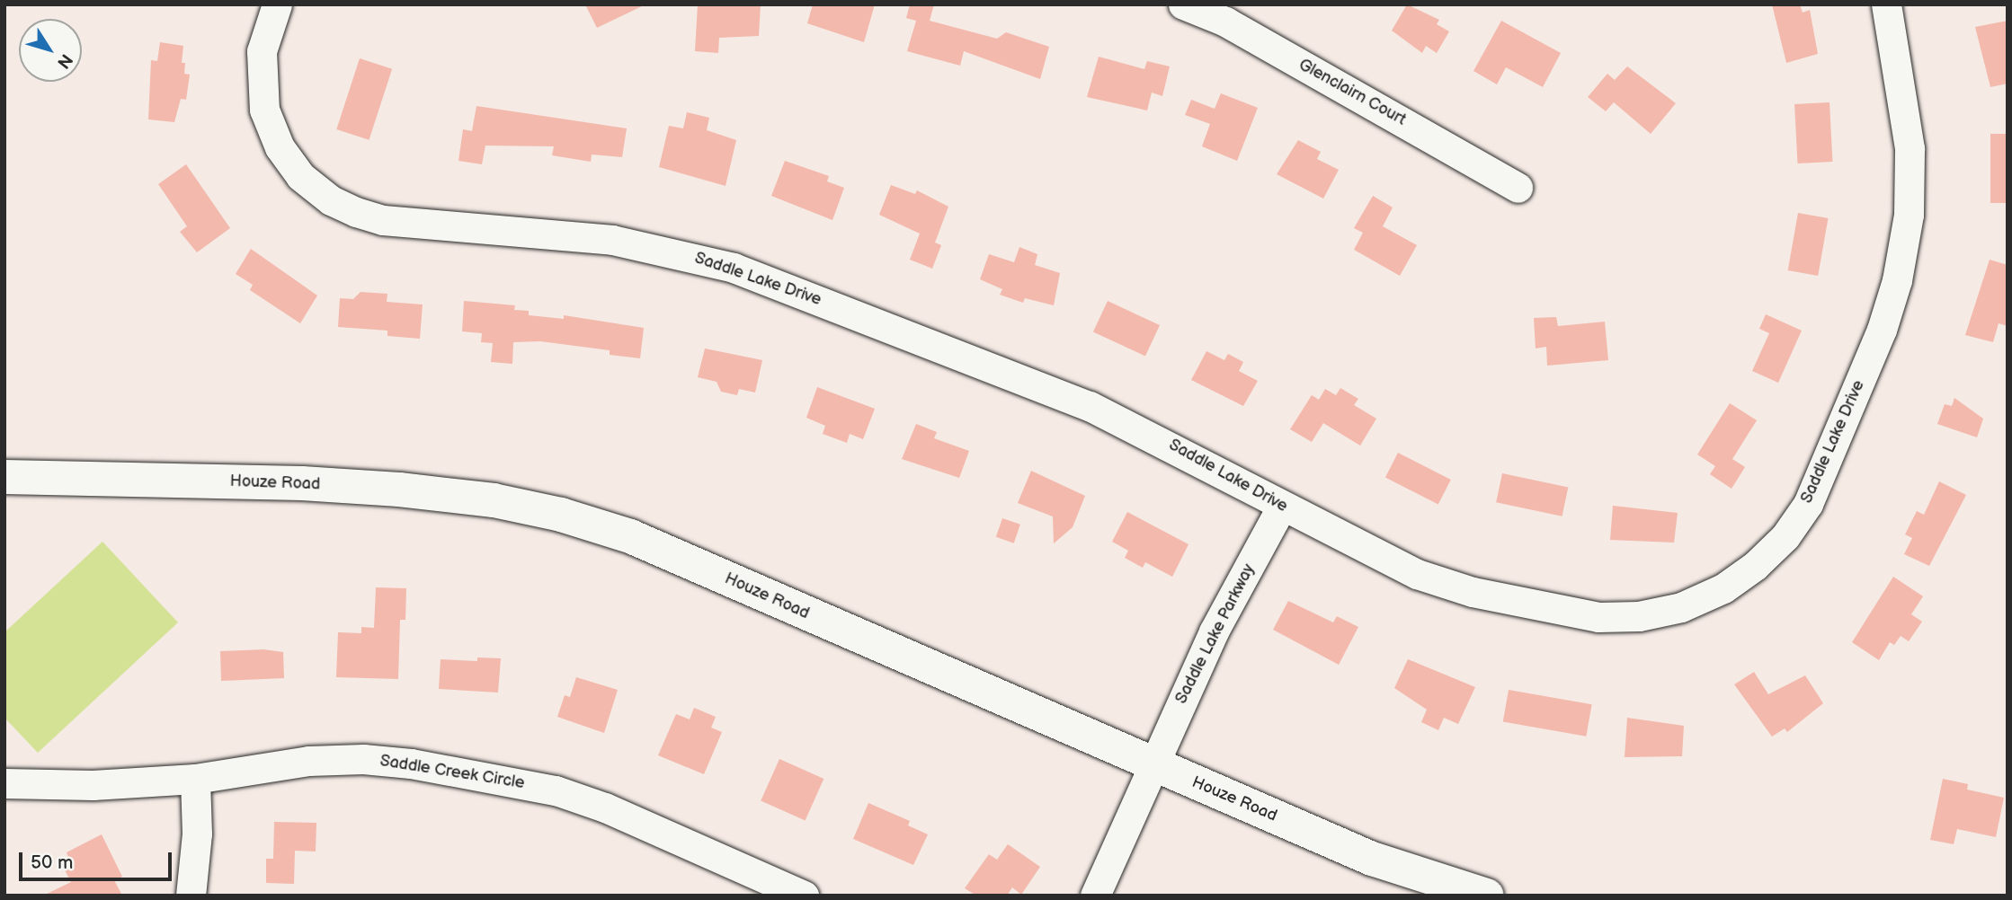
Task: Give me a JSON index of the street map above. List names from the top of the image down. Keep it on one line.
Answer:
{"streets":{"main road":["Houze Road"],"street":["Glenclairn Court","Saddle Lake Drive","Saddle Lake Parkway","Saddle Creek Circle"]},"crossings":[["Saddle Lake Drive","Saddle Lake Parkway"],["Houze Road","Saddle Lake Parkway"]],"scale_bar":"50 m","north":"bottom right"}
